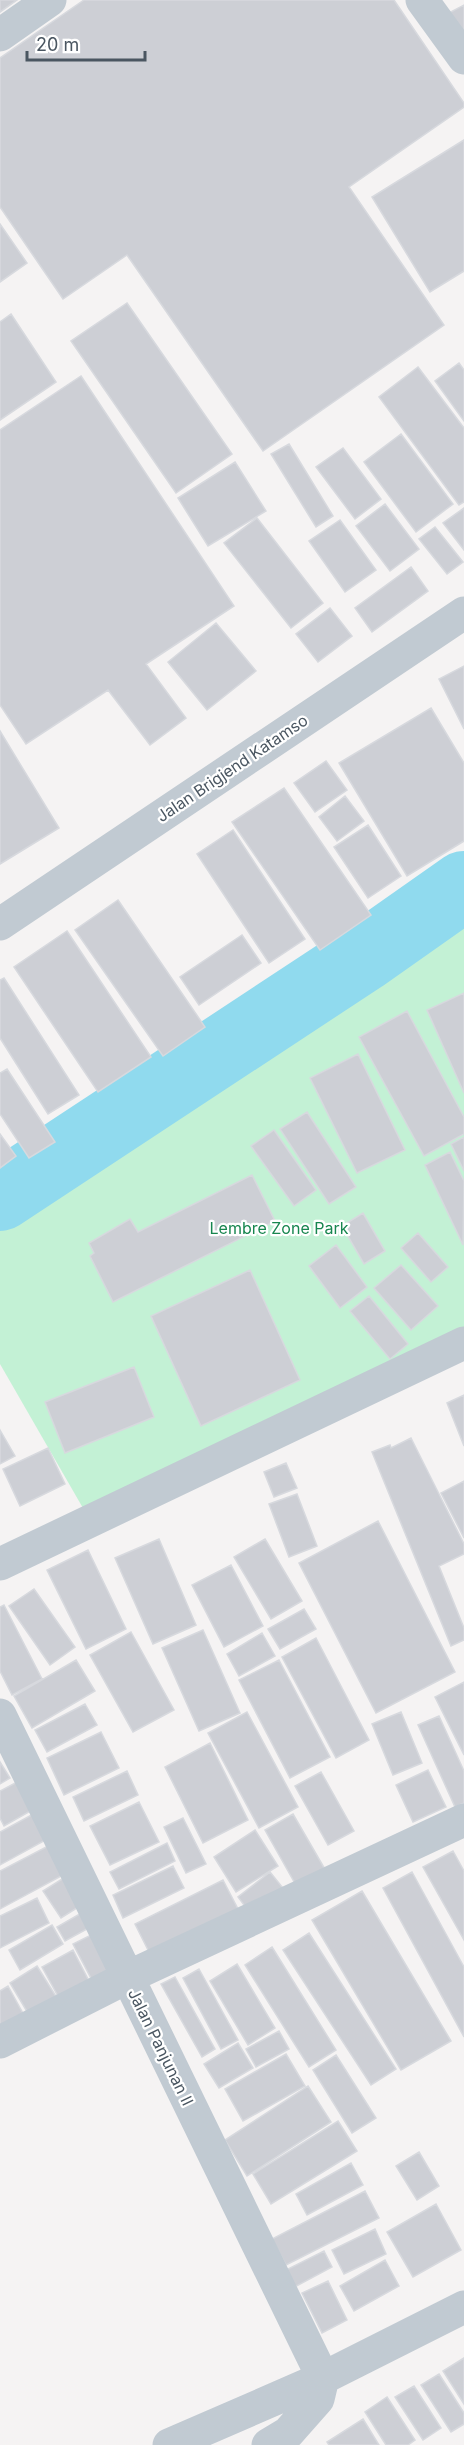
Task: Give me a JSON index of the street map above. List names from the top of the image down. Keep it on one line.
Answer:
{"streets":{"street":["Jalan Brigjend Katamso","Jalan Panjunan II"]},"parks":["Lembre Zone Park"],"scale_bar":"20 m"}
